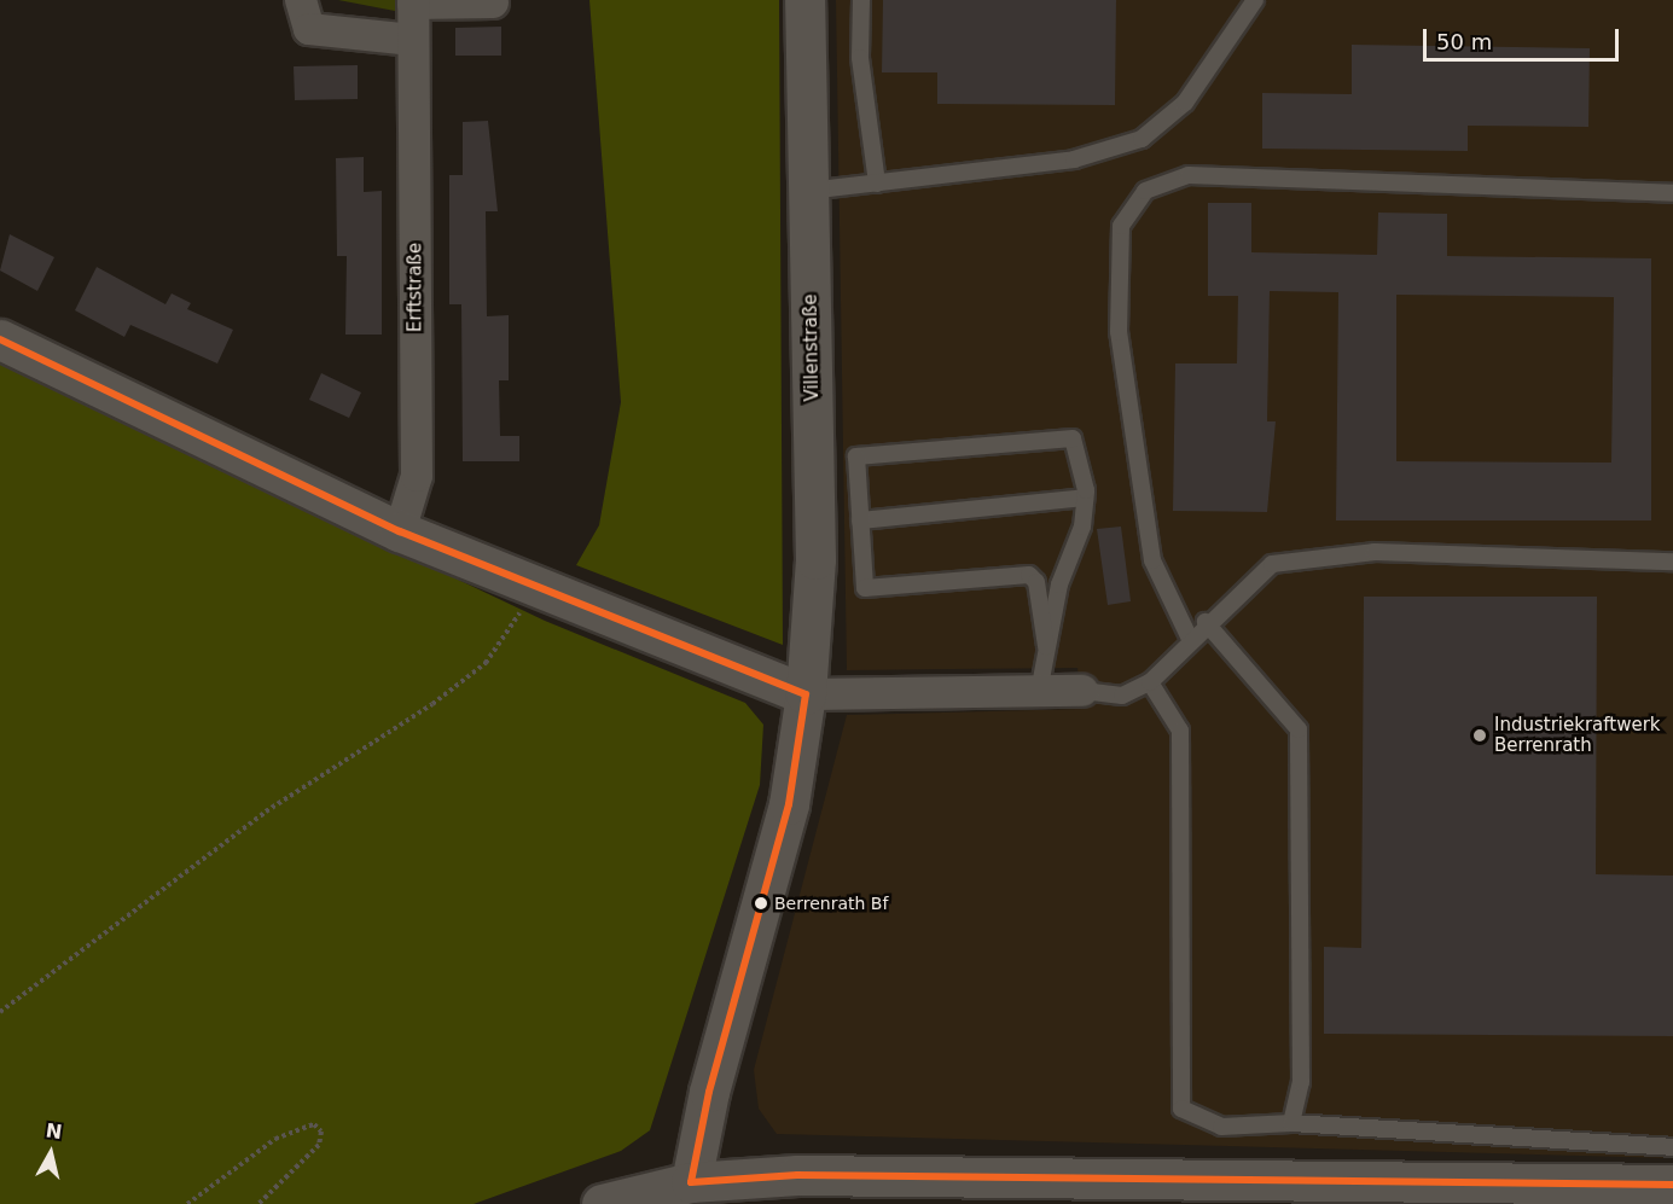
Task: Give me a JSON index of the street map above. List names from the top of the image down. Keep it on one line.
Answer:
{"streets":{"main road":["Villenstraße"],"street":["Erftstraße"]},"places":["Industriekraftwerk Berrenrath","Berrenrath Bf"],"scale_bar":"50 m","north":"top"}
